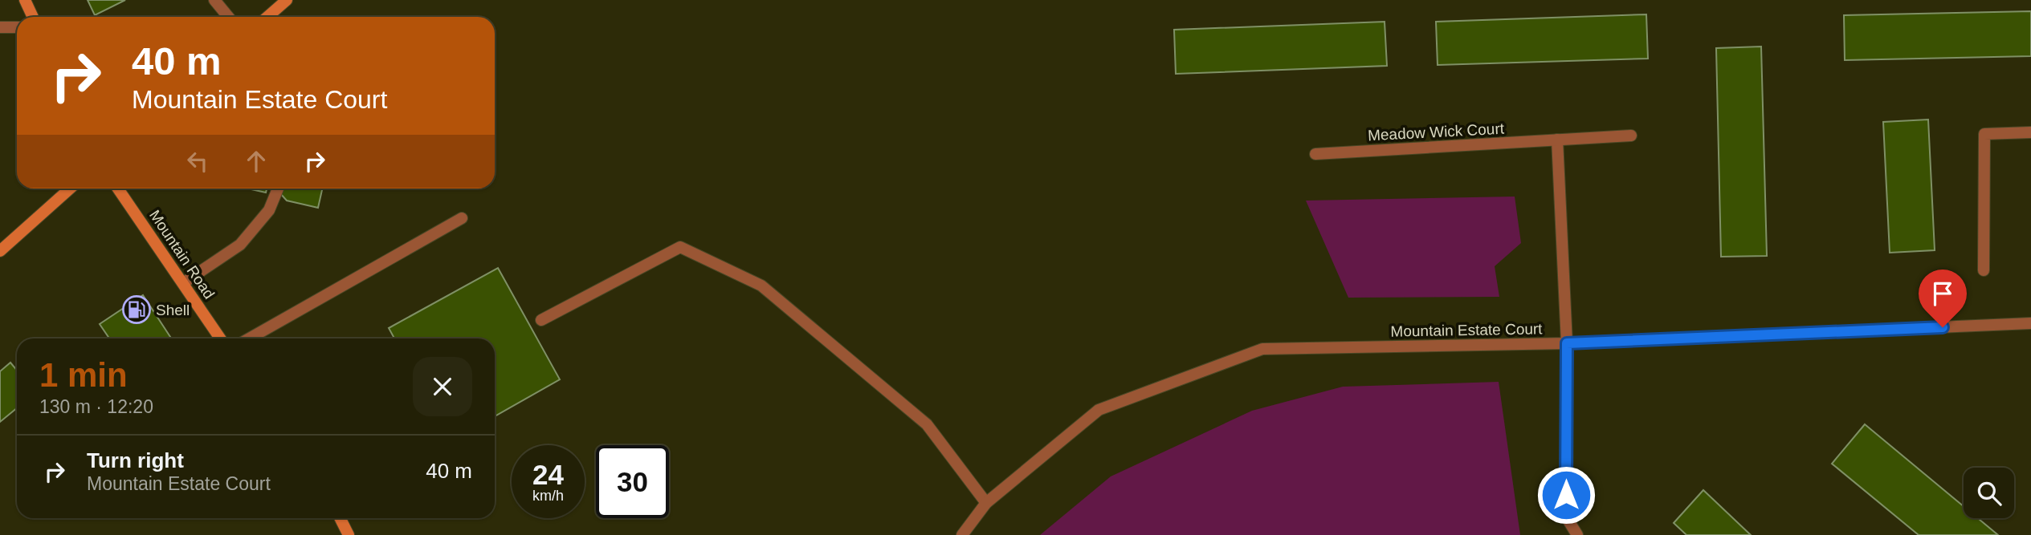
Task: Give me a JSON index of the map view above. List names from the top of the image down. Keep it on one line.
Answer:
{"streets":{"main road":["Mountain Road"],"street":["Meadow Wick Court","Mountain Estate Court"]},"places":{"fuel station":["Shell"]},"page":{"turn":["40 m","Mountain Estate Court"],"heading":["1 min","130 m · 12:20"],"list":[{"name":"Turn right","note":"Mountain Estate Court","value":"40 m"}],"speed":"24 km/h","limit":"30"}}
